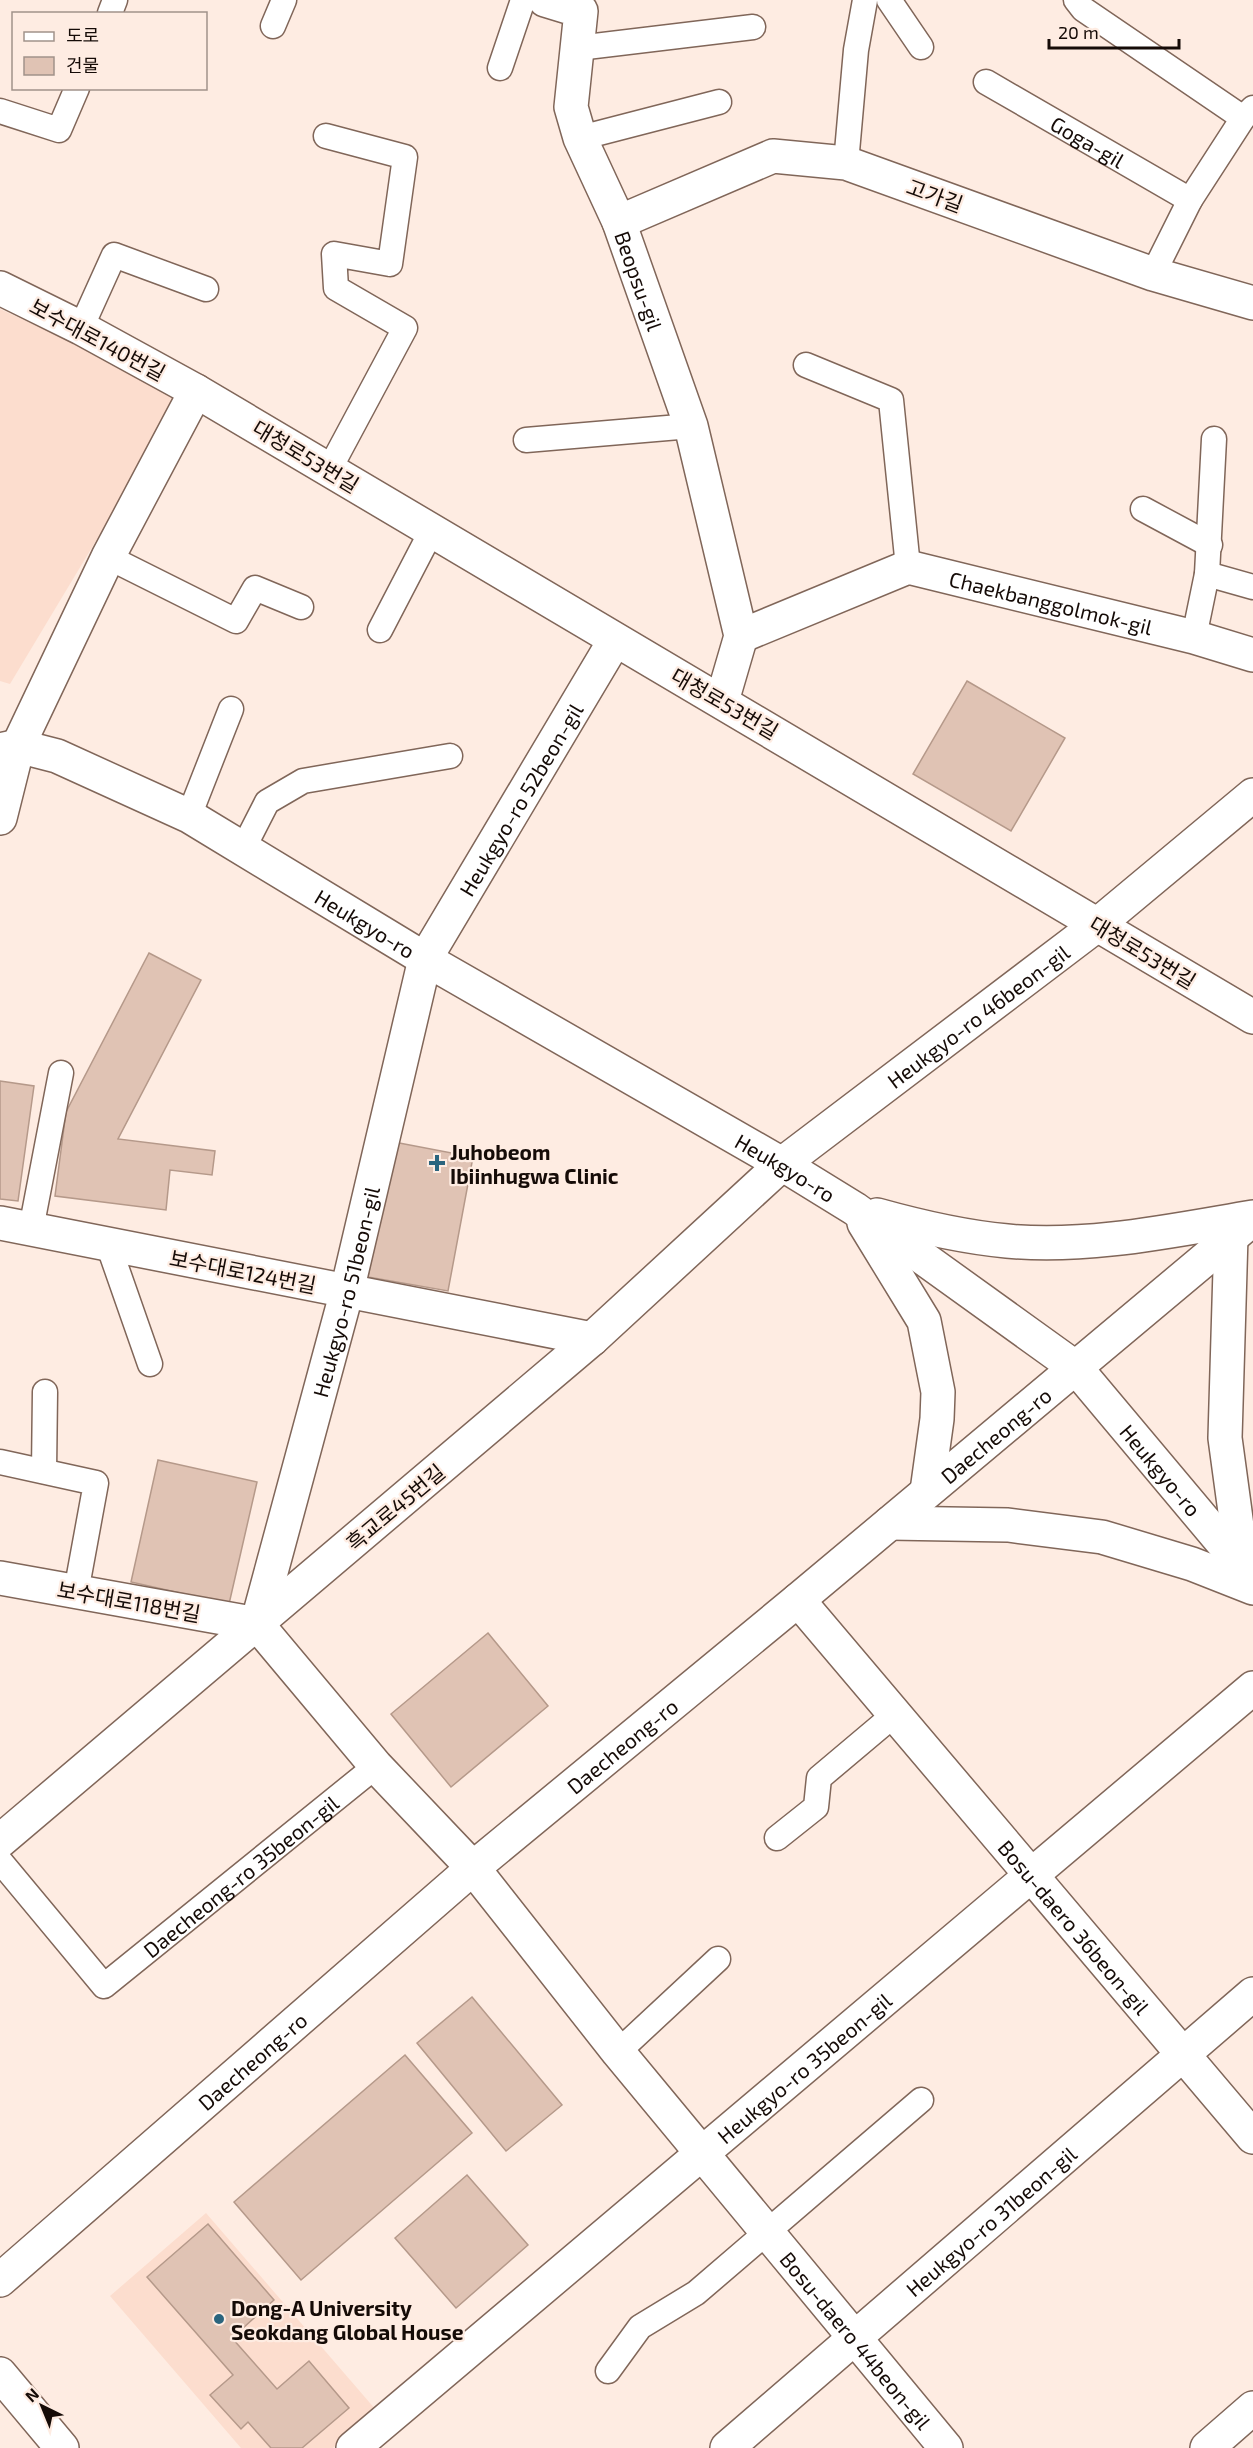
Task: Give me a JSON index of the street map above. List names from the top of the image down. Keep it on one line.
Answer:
{"streets":{"street":["고가길","Beopsu-gil","보수대로140번길","대청로53번길","Chaekbanggolmok-gil","Heukgyo-ro 52beon-gil","Heukgyo-ro","Heukgyo-ro 46beon-gil","보수대로124번길","Heukgyo-ro 51beon-gil","Daecheong-ro","흑교로45번길","보수대로118번길","Bosu-daero 36beon-gil","Heukgyo-ro 35beon-gil","Heukgyo-ro 31beon-gil","Bosu-daero 44beon-gil"],"lane":["Goga-gil","Daecheong-ro 35beon-gil"]},"crossings":[["고가길","Beopsu-gil"],["Beopsu-gil","대청로53번길"],["보수대로140번길","대청로53번길"],["대청로53번길","Heukgyo-ro 52beon-gil"],["대청로53번길","Heukgyo-ro 46beon-gil"],["Heukgyo-ro 52beon-gil","Heukgyo-ro"],["Heukgyo-ro 52beon-gil","Heukgyo-ro 51beon-gil"],["Heukgyo-ro","Heukgyo-ro 46beon-gil"],["Heukgyo-ro","Heukgyo-ro 51beon-gil"],["Heukgyo-ro","Daecheong-ro"],["Heukgyo-ro","흑교로45번길"],["Heukgyo-ro 46beon-gil","흑교로45번길"],["보수대로124번길","Heukgyo-ro 51beon-gil"],["보수대로124번길","흑교로45번길"],["Heukgyo-ro 51beon-gil","흑교로45번길"],["Heukgyo-ro 51beon-gil","보수대로118번길"],["Daecheong-ro","Bosu-daero 36beon-gil"],["Daecheong-ro","Bosu-daero 44beon-gil"],["흑교로45번길","보수대로118번길"],["흑교로45번길","Daecheong-ro 35beon-gil"],["Bosu-daero 36beon-gil","Heukgyo-ro 35beon-gil"],["Bosu-daero 36beon-gil","Heukgyo-ro 31beon-gil"],["Heukgyo-ro 35beon-gil","Bosu-daero 44beon-gil"],["Heukgyo-ro 31beon-gil","Bosu-daero 44beon-gil"]],"places":{"health":["Juhobeom Ibiinhugwa Clinic"],"other":["Dong-A University Seokdang Global House"]},"legend":["도로","건물"],"scale_bar":"20 m","north":"top left"}
